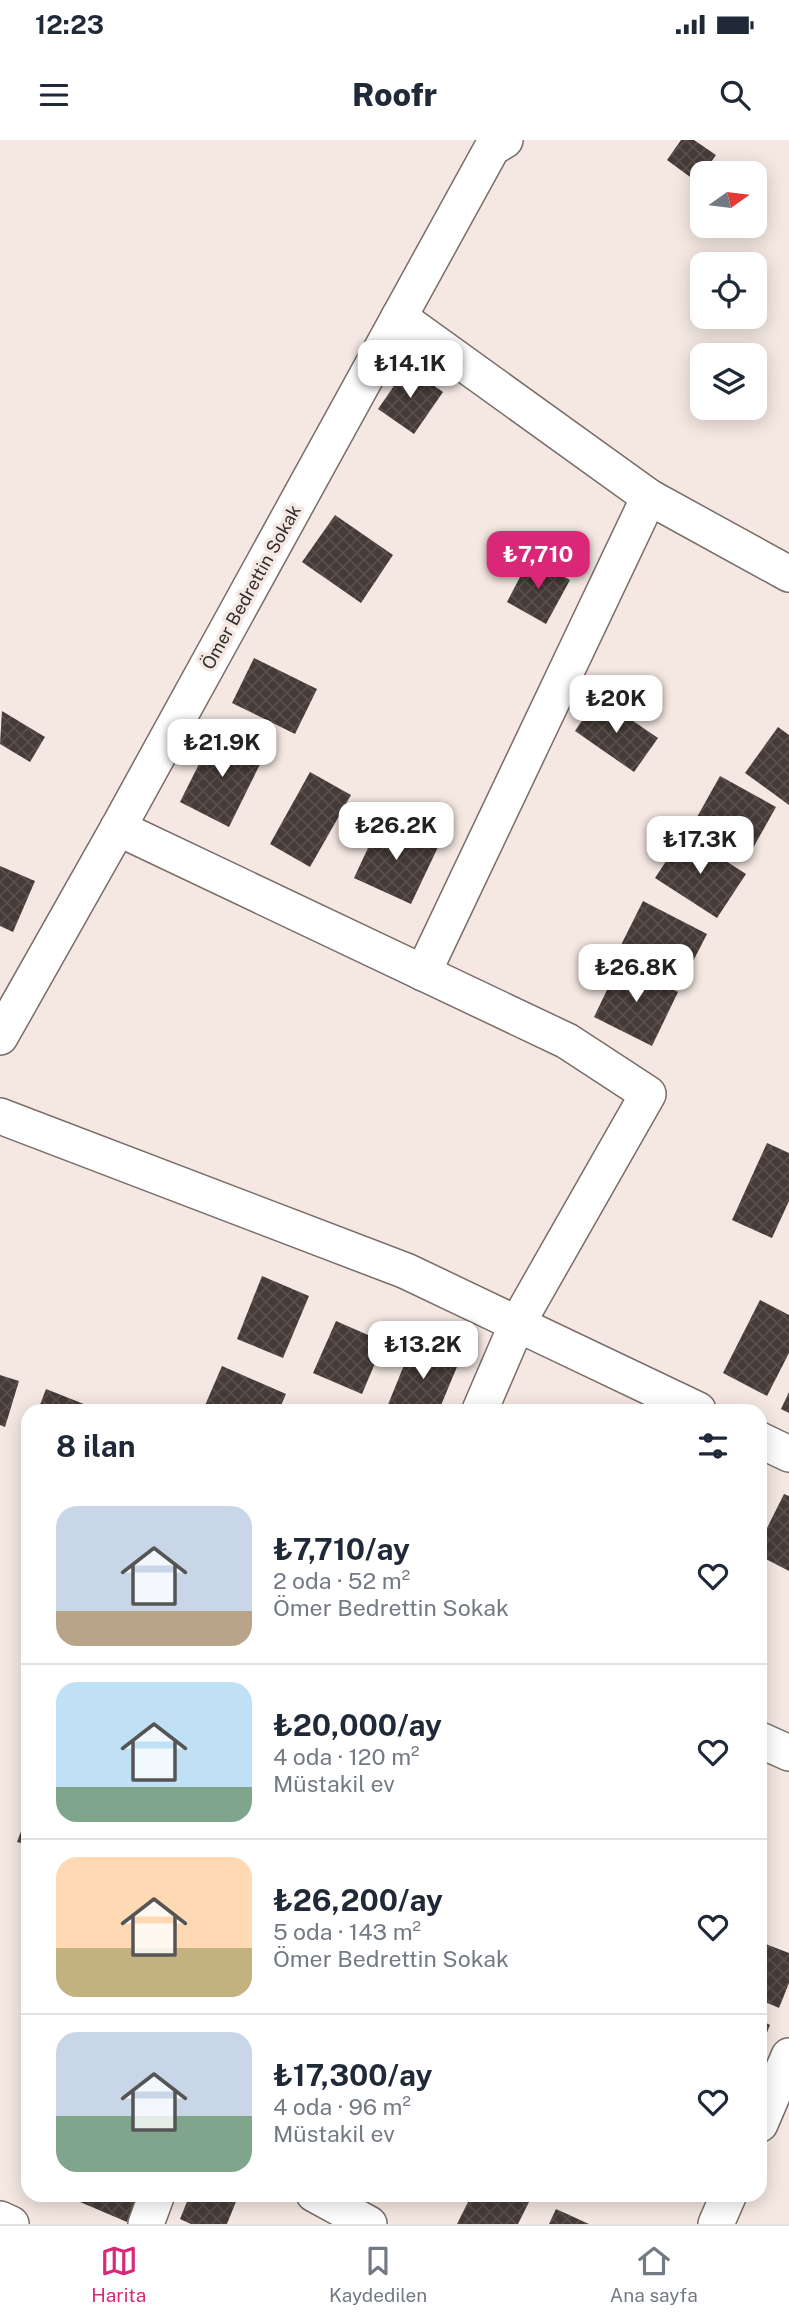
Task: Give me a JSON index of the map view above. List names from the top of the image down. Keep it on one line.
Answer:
{"streets":{"street":["Ömer Bedrettin Sokak"]},"north":"right","page":{"status":"12:23","header":"Roofr","price":["₺14.1K","₺7,710","₺20K","₺21.9K","₺26.2K","₺17.3K","₺26.8K","₺13.2K"],"heading":"8 ilan","list":[{"name":"₺7,710/ay","note":"2 oda · 52 m² · Ömer Bedrettin Sokak"},{"name":"₺20,000/ay","note":"4 oda · 120 m² · Müstakil ev"},{"name":"₺26,200/ay","note":"5 oda · 143 m² · Ömer Bedrettin Sokak"},{"name":"₺17,300/ay","note":"4 oda · 96 m² · Müstakil ev"}],"tabs":["Harita","Kaydedilen","Ana sayfa"]}}
